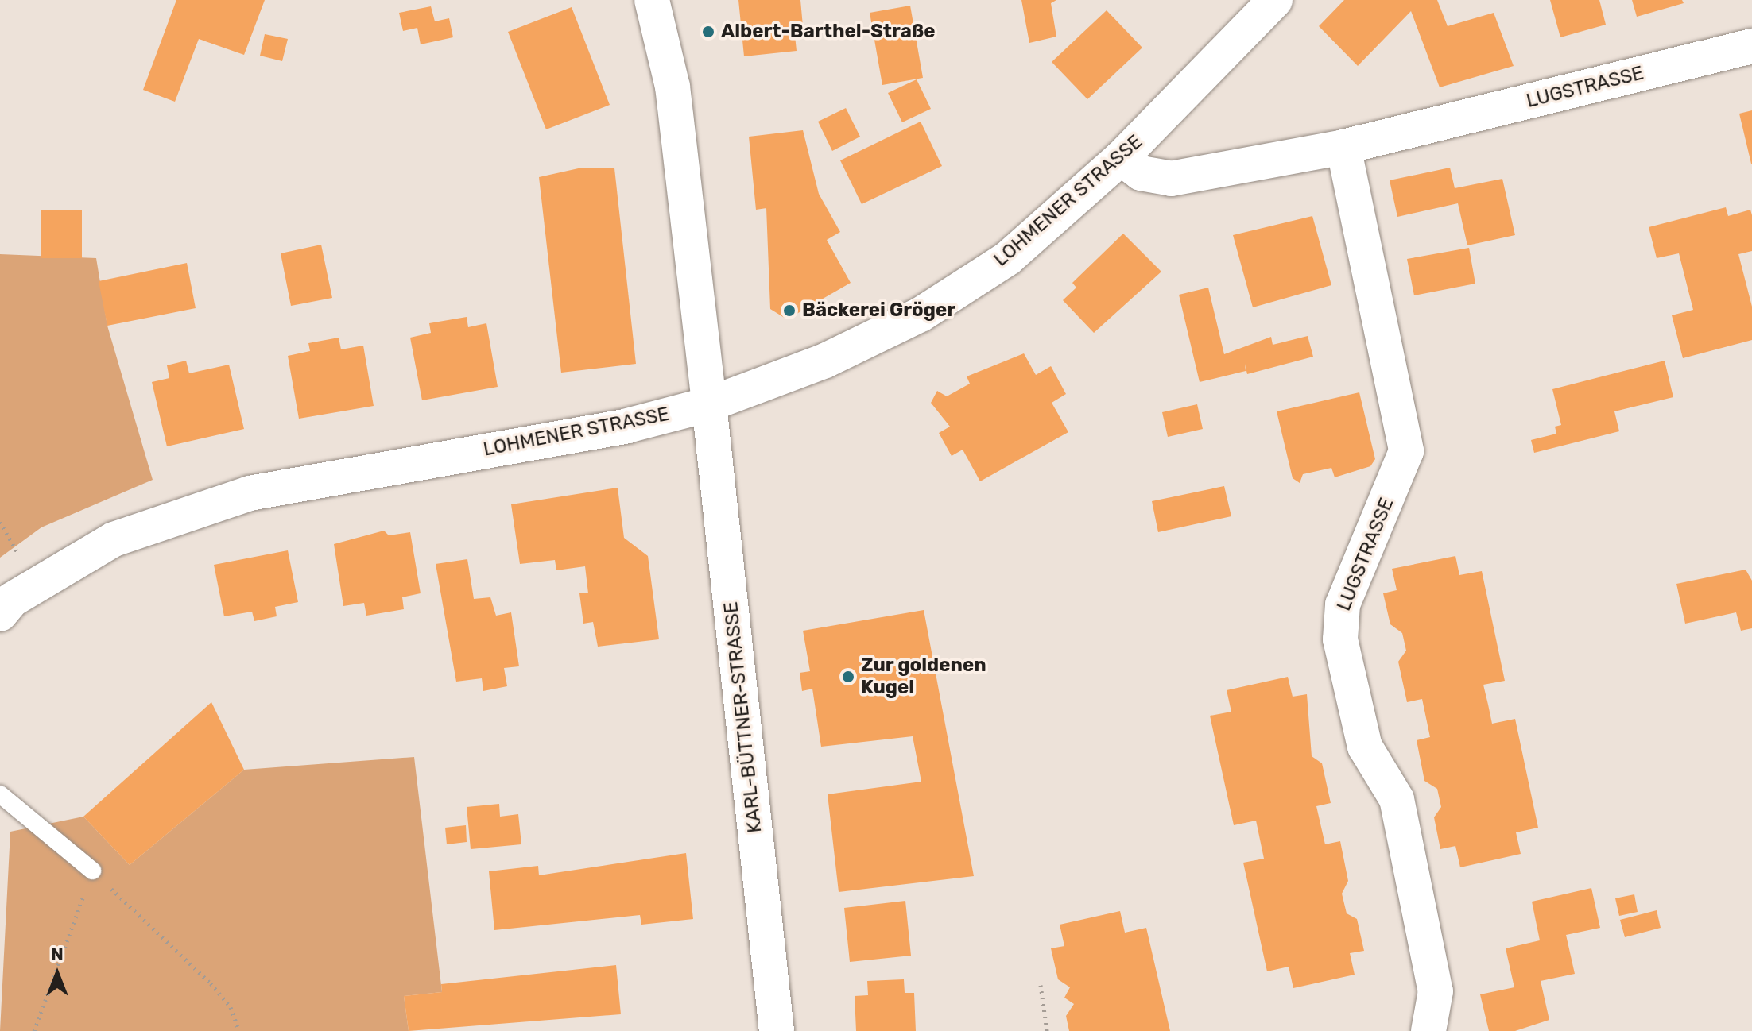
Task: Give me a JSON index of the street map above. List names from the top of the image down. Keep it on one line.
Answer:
{"streets":{"street":["LUGSTRASSE","LOHMENER STRASSE","KARL-BÜTTNER-STRASSE"]},"crossings":[["LUGSTRASSE","LOHMENER STRASSE"],["LOHMENER STRASSE","KARL-BÜTTNER-STRASSE"]],"places":["Albert-Barthel-Straße","Bäckerei Gröger","Zur goldenen Kugel"],"north":"top"}
